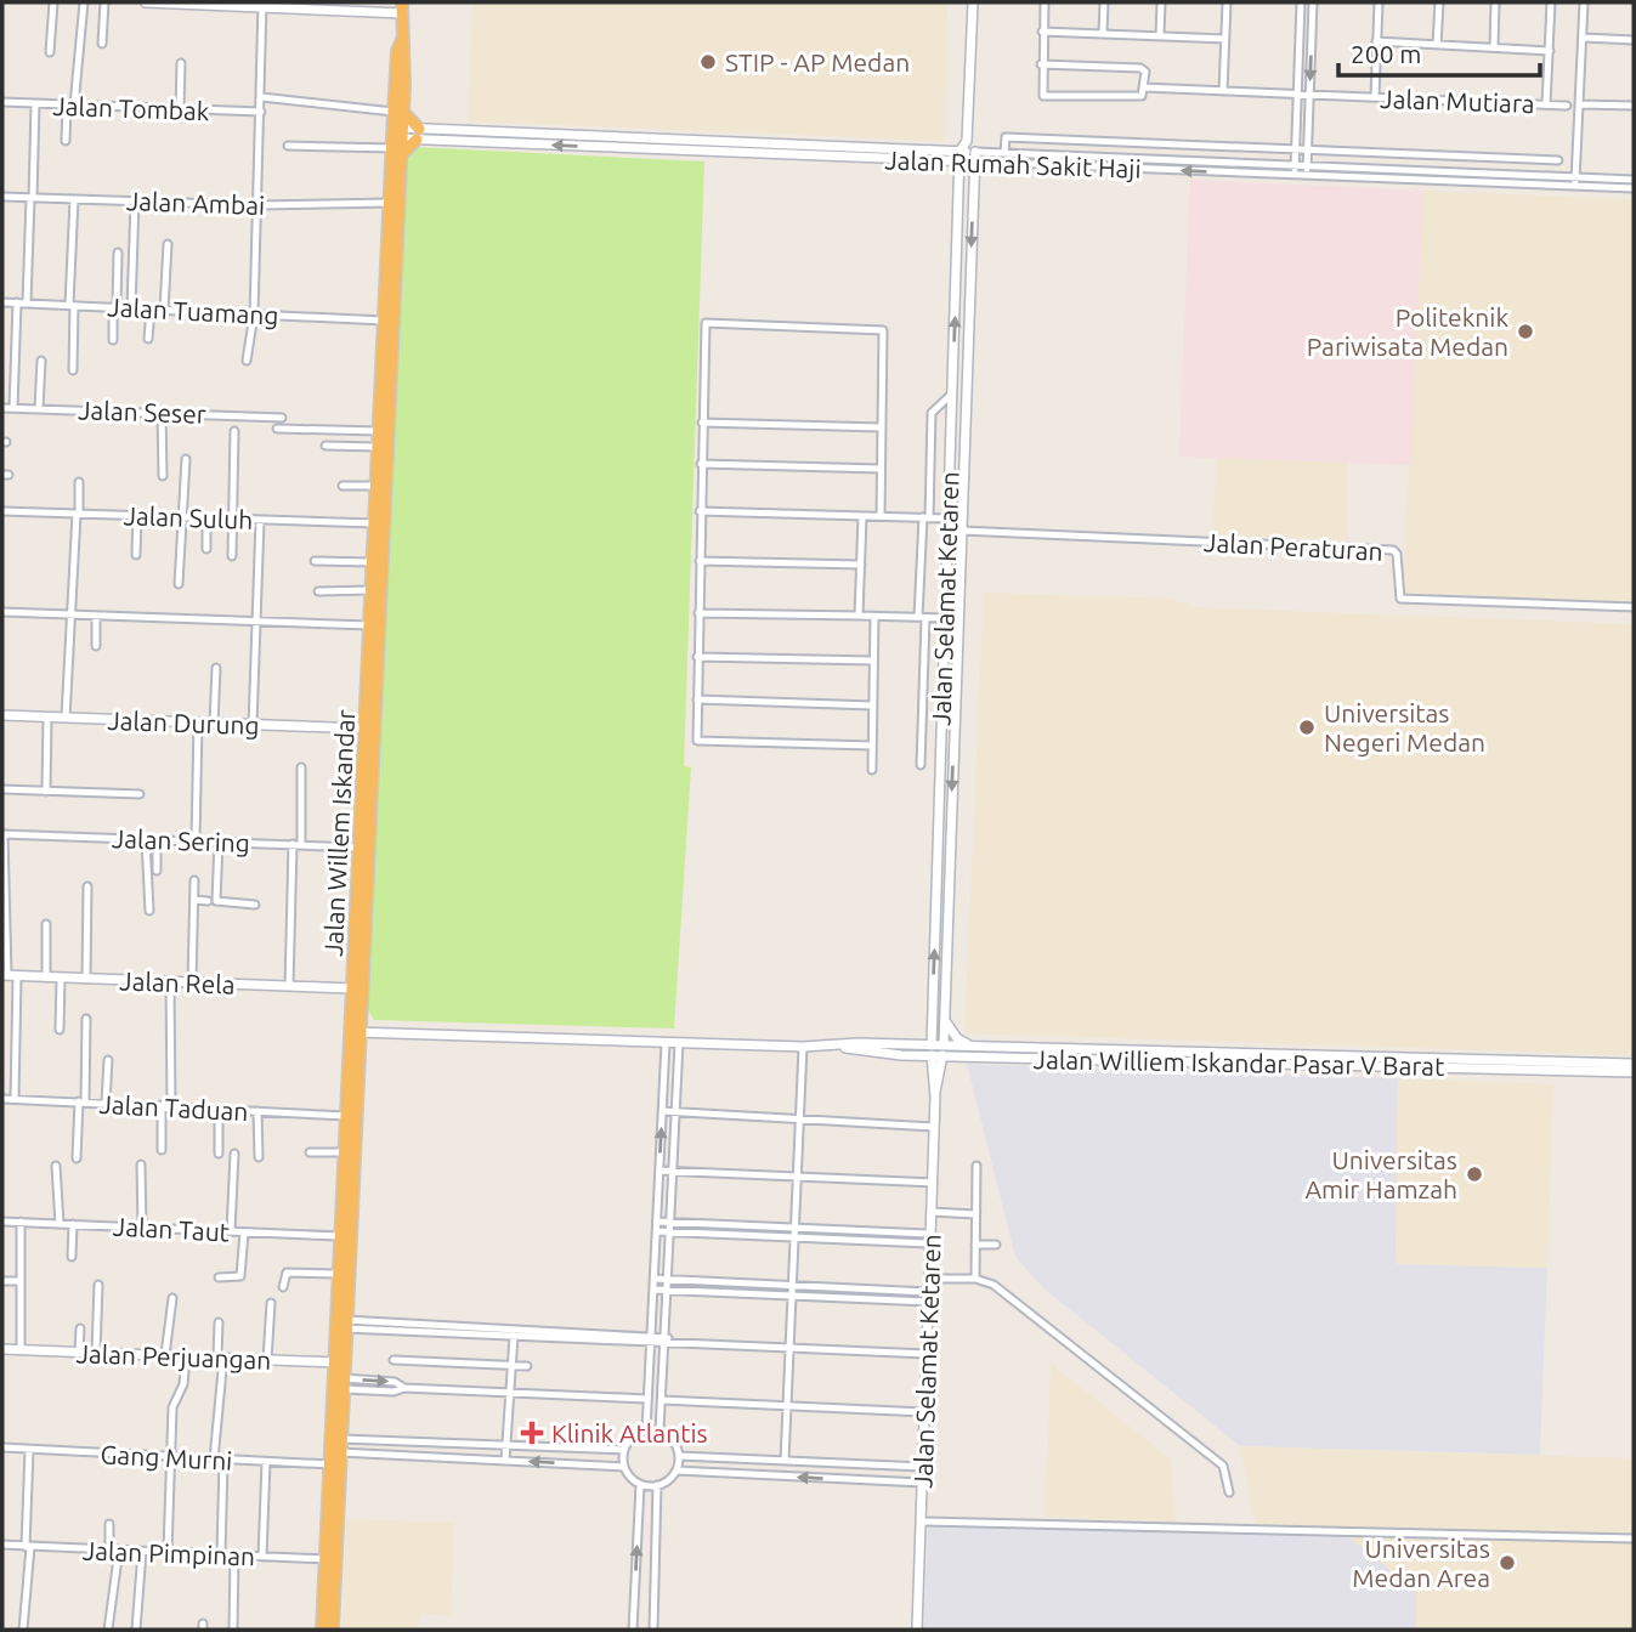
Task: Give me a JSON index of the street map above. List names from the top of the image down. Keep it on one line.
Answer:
{"streets":{"highway":["Jalan Willem Iskandar"],"street":["Jalan Mutiara","Jalan Tombak","Jalan Rumah Sakit Haji","Jalan Ambai","Jalan Tuamang","Jalan Seser","Jalan Suluh","Jalan Peraturan","Jalan Selamat Ketaren","Jalan Durung","Jalan Sering","Jalan Rela","Jalan Williem Iskandar Pasar V Barat","Jalan Taduan","Jalan Taut","Jalan Perjuangan","Gang Murni","Jalan Pimpinan"]},"crossings":[["Jalan Rumah Sakit Haji","Jalan Selamat Ketaren"],["Jalan Rumah Sakit Haji","Jalan Willem Iskandar"],["Jalan Ambai","Jalan Willem Iskandar"],["Jalan Tuamang","Jalan Willem Iskandar"],["Jalan Suluh","Jalan Willem Iskandar"],["Jalan Peraturan","Jalan Selamat Ketaren"],["Jalan Selamat Ketaren","Jalan Williem Iskandar Pasar V Barat"],["Jalan Durung","Jalan Willem Iskandar"],["Jalan Willem Iskandar","Jalan Sering"],["Jalan Willem Iskandar","Jalan Rela"],["Jalan Willem Iskandar","Jalan Williem Iskandar Pasar V Barat"],["Jalan Willem Iskandar","Jalan Taduan"],["Jalan Willem Iskandar","Jalan Taut"],["Jalan Willem Iskandar","Jalan Perjuangan"],["Jalan Willem Iskandar","Gang Murni"],["Jalan Willem Iskandar","Jalan Pimpinan"]],"places":{"other":["STIP - AP Medan","Politeknik Pariwisata Medan","Universitas Negeri Medan","Universitas Amir Hamzah","Universitas Medan Area"],"health":["Klinik Atlantis"]},"scale_bar":"200 m"}
